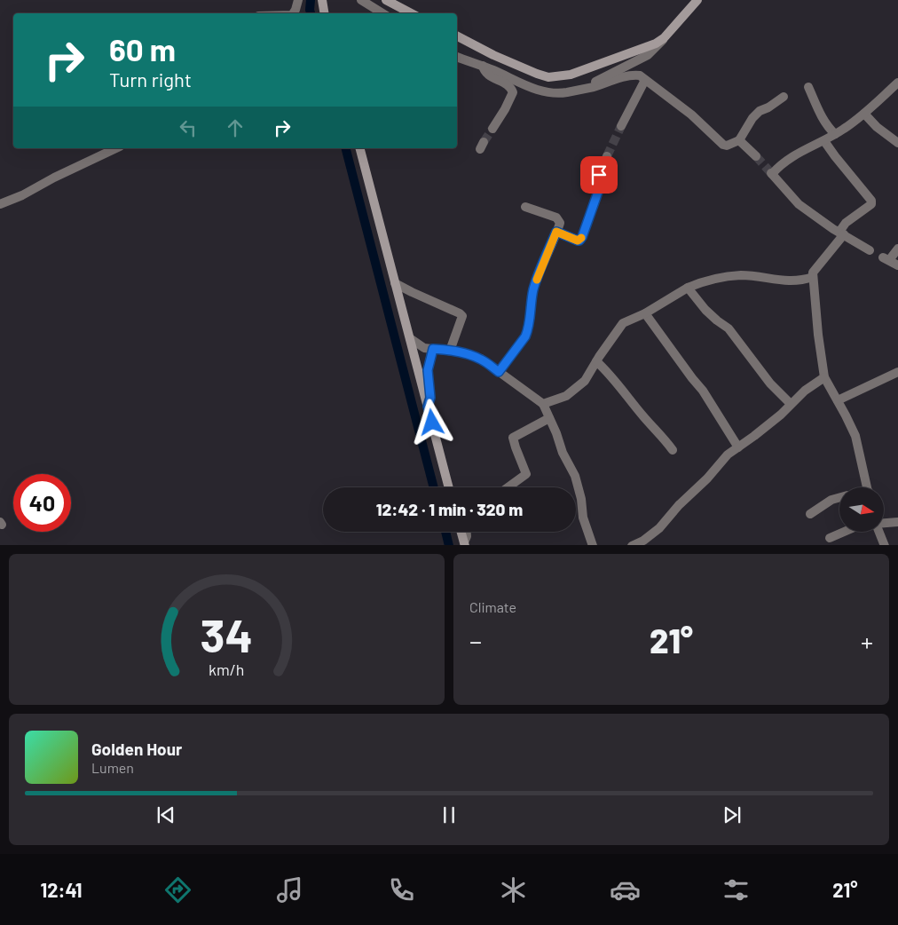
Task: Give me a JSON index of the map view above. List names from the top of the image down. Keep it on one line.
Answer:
{"north":"right","page":{"turn":["60 m","Turn right"],"limit":"40","trip":"12:42 · 1 min · 320 m","tile":"Climate","heat":["−","21°","+"],"song":["Golden Hour","Lumen"],"tabs":["12:41","21°"],"gauge":["34","km/h"]}}
